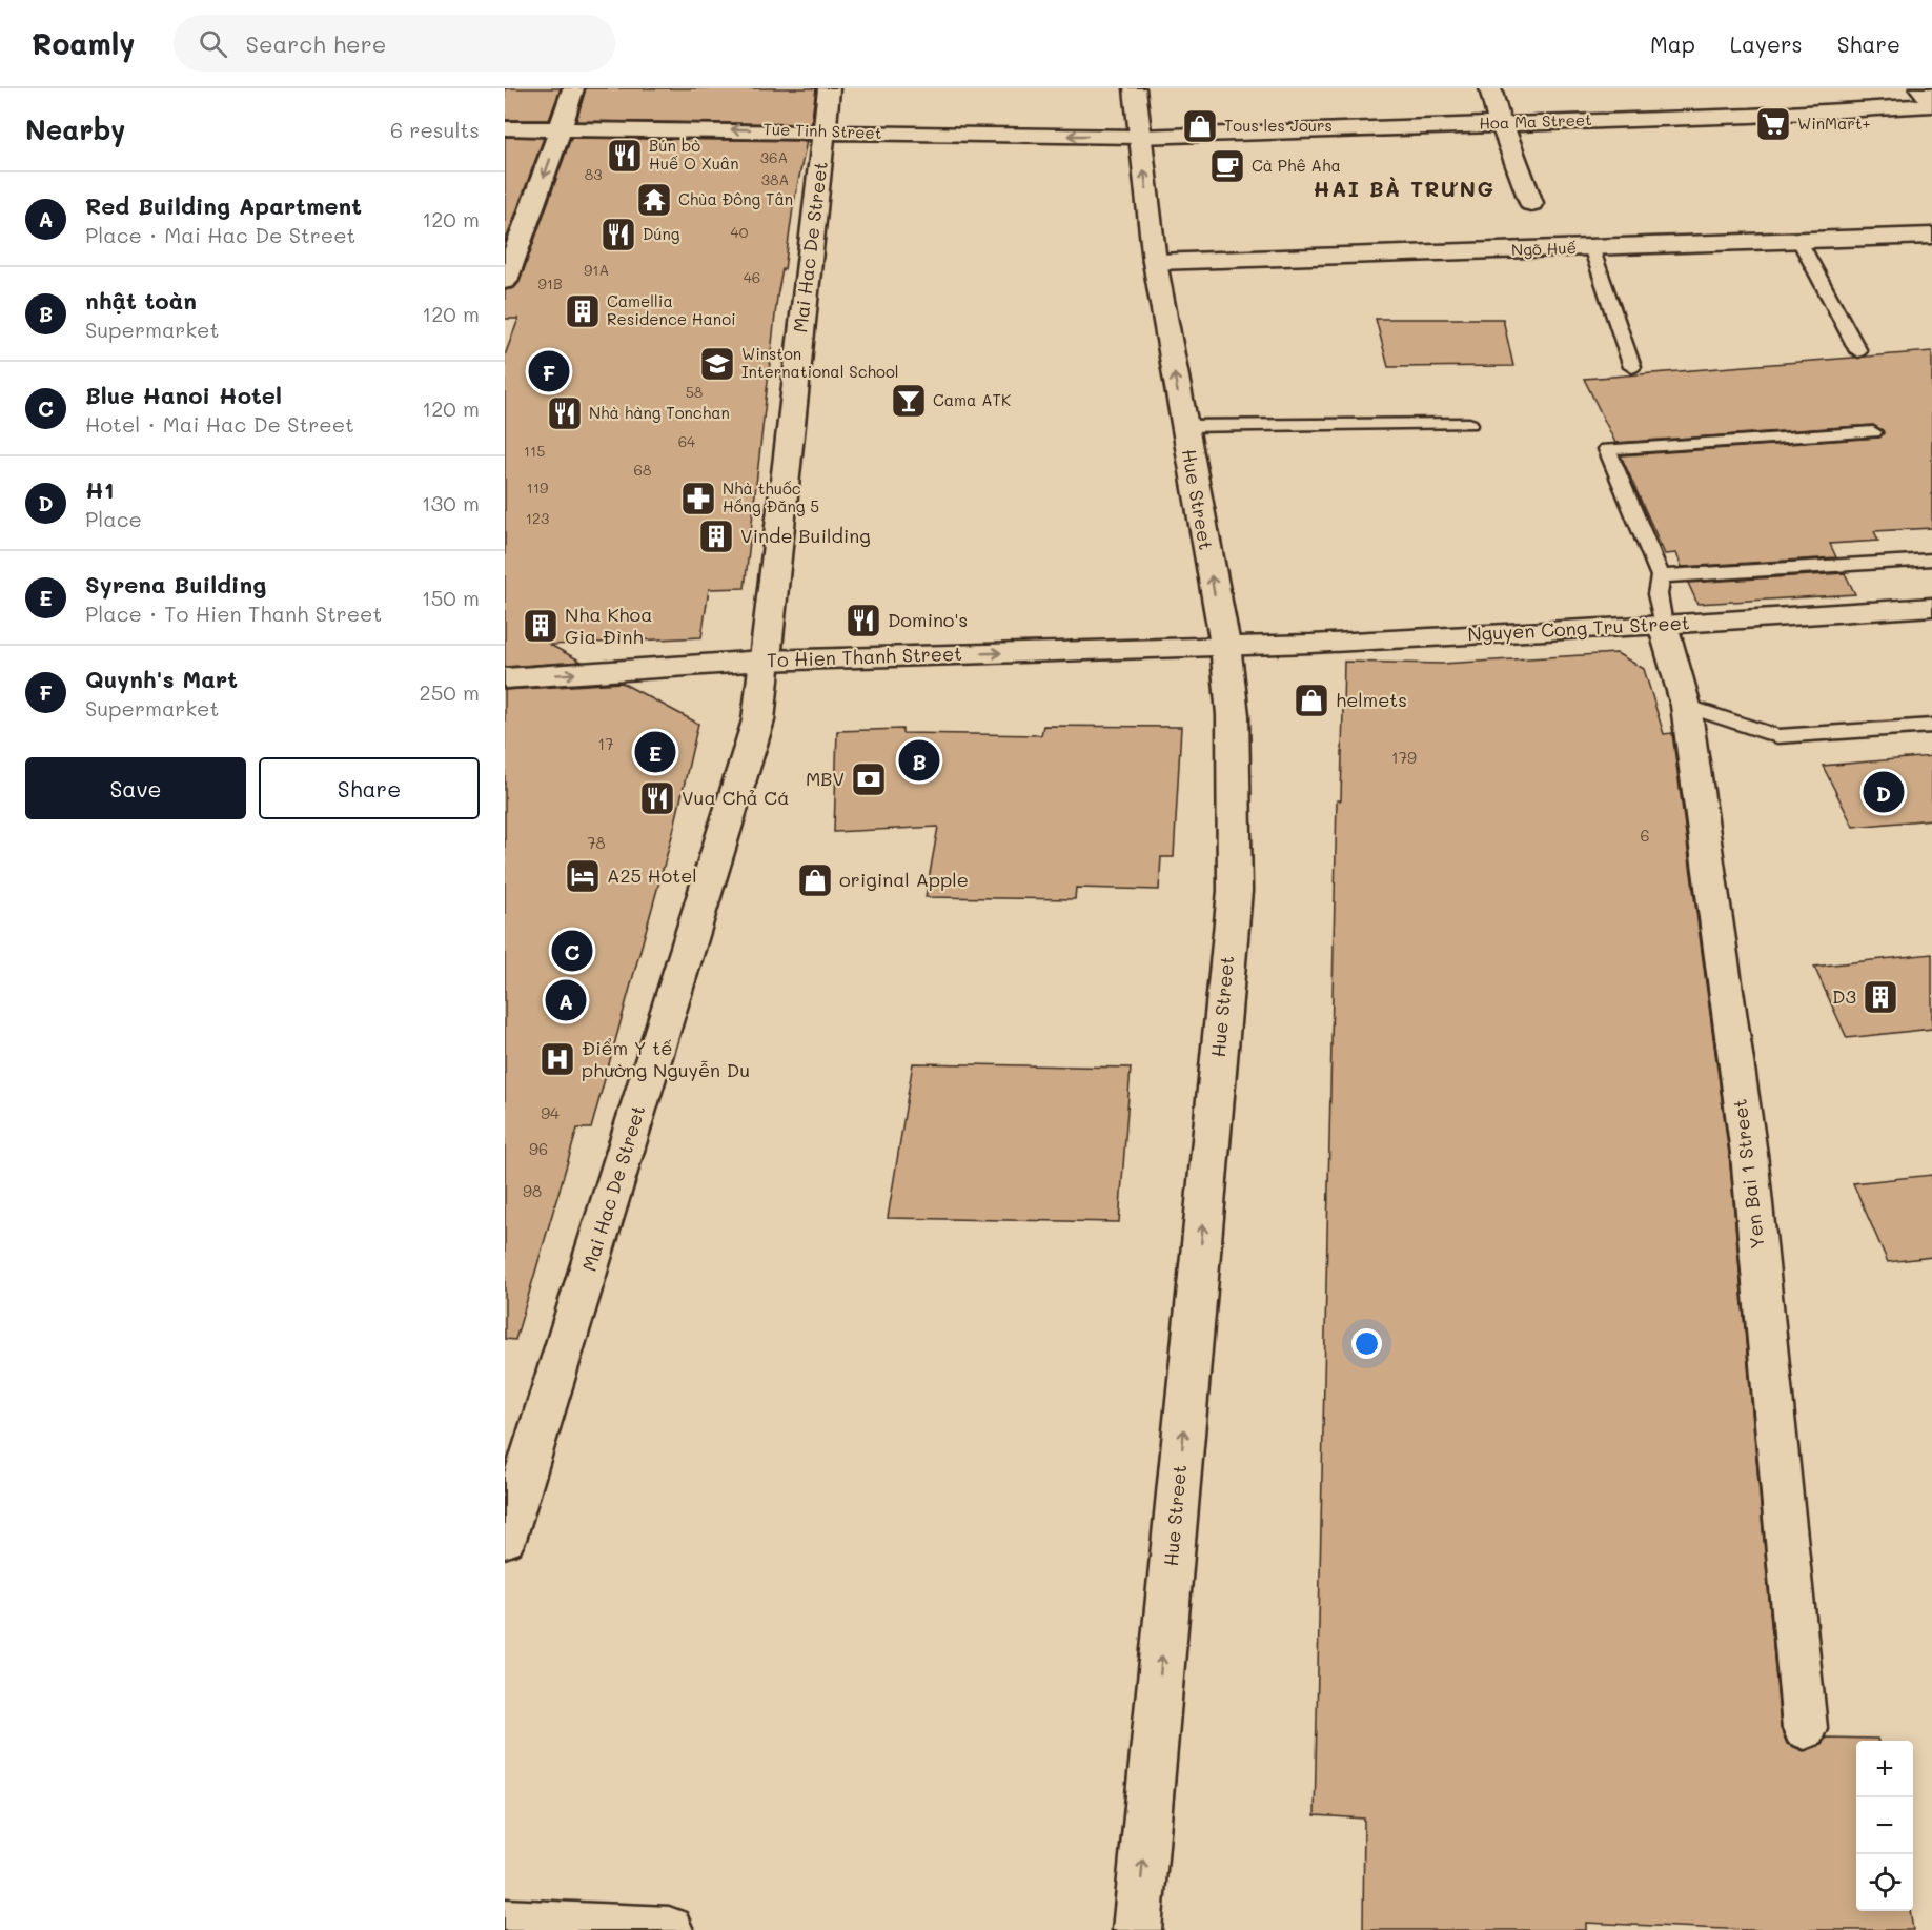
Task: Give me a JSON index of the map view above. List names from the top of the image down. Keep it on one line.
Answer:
{"streets":{"street":["Hoa Ma Street","Tue Tinh Street","Mai Hac De Street","Ngõ Huế","Hue Street","Nguyen Cong Tru Street","To Hien Thanh Street","Yen Bai 1 Street"]},"crossings":[["Hoa Ma Street","Tue Tinh Street"],["Hoa Ma Street","Hue Street"],["Tue Tinh Street","Mai Hac De Street"],["Tue Tinh Street","Hue Street"],["Mai Hac De Street","To Hien Thanh Street"],["Ngõ Huế","Hue Street"],["Hue Street","Nguyen Cong Tru Street"],["Hue Street","To Hien Thanh Street"],["Nguyen Cong Tru Street","To Hien Thanh Street"],["Nguyen Cong Tru Street","Yen Bai 1 Street"]],"one_way":["Tue Tinh Street","Hue Street","To Hien Thanh Street"],"districts":["HAI BÀ TRƯNG"],"places":{"supermarket":["WinMart+"],"shop":["Tous les Jours","helmets","original Apple"],"restaurant":["Bún bò Huế O Xuân","Dúng","Nhà hàng Tonchan","Domino's","Vua Chả Cá"],"cafe":["Cà Phê Aha"],"temple":["Chùa Đông Tân"],"building":["Camellia Residence Hanoi","Vinde Building","Nha Khoa Gia Đình","D3"],"school or university":["Winston International School"],"bar":["Cama ATK"],"pharmacy":["Nhà thuốc Hồng Đăng 5"],"bank":["MBV"],"hotel":["A25 Hotel"],"hospital":["Điểm Y tế phường Nguyễn Du"]},"house_numbers":["36A","83","38A","40","91A","46","91B","58","64","115","68","119","123","17","179","6","78","94","96","98"],"page":{"header":"Roamly","search":"Search here","nav":["Map","Layers","Share"],"heading":["Nearby","6 results"],"list":[{"mark":"A","name":"Red Building Apartment","note":"Place · Mai Hac De Street","value":"120 m"},{"mark":"B","name":"nhật toàn","note":"Supermarket","value":"120 m"},{"mark":"C","name":"Blue Hanoi Hotel","note":"Hotel · Mai Hac De Street","value":"120 m"},{"mark":"D","name":"H1","note":"Place","value":"130 m"},{"mark":"E","name":"Syrena Building","note":"Place · To Hien Thanh Street","value":"150 m"},{"mark":"F","name":"Quynh's Mart","note":"Supermarket","value":"250 m"}],"pins":["F","E","B","D","C","A"],"buttons":["Save","Share"],"map_buttons":["+","−"]}}
